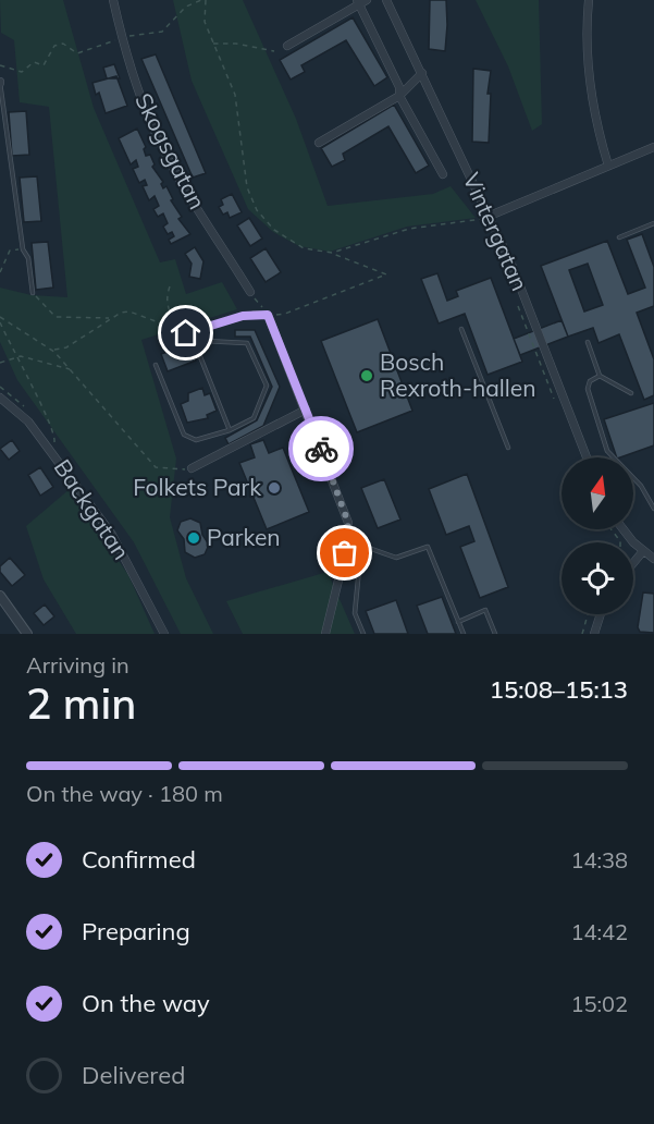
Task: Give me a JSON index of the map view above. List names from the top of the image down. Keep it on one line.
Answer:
{"streets":{"street":["Skogsgatan","Vintergatan","Backgatan"]},"places":["Bosch Rexroth-hallen","Folkets Park","Parken"],"north":"top","page":{"heading":["2 min","Arriving in","15:08–15:13"],"bar":"On the way · 180 m","list":[["Confirmed","14:38"],["Preparing","14:42"],["On the way","15:02"],"Delivered"]}}
